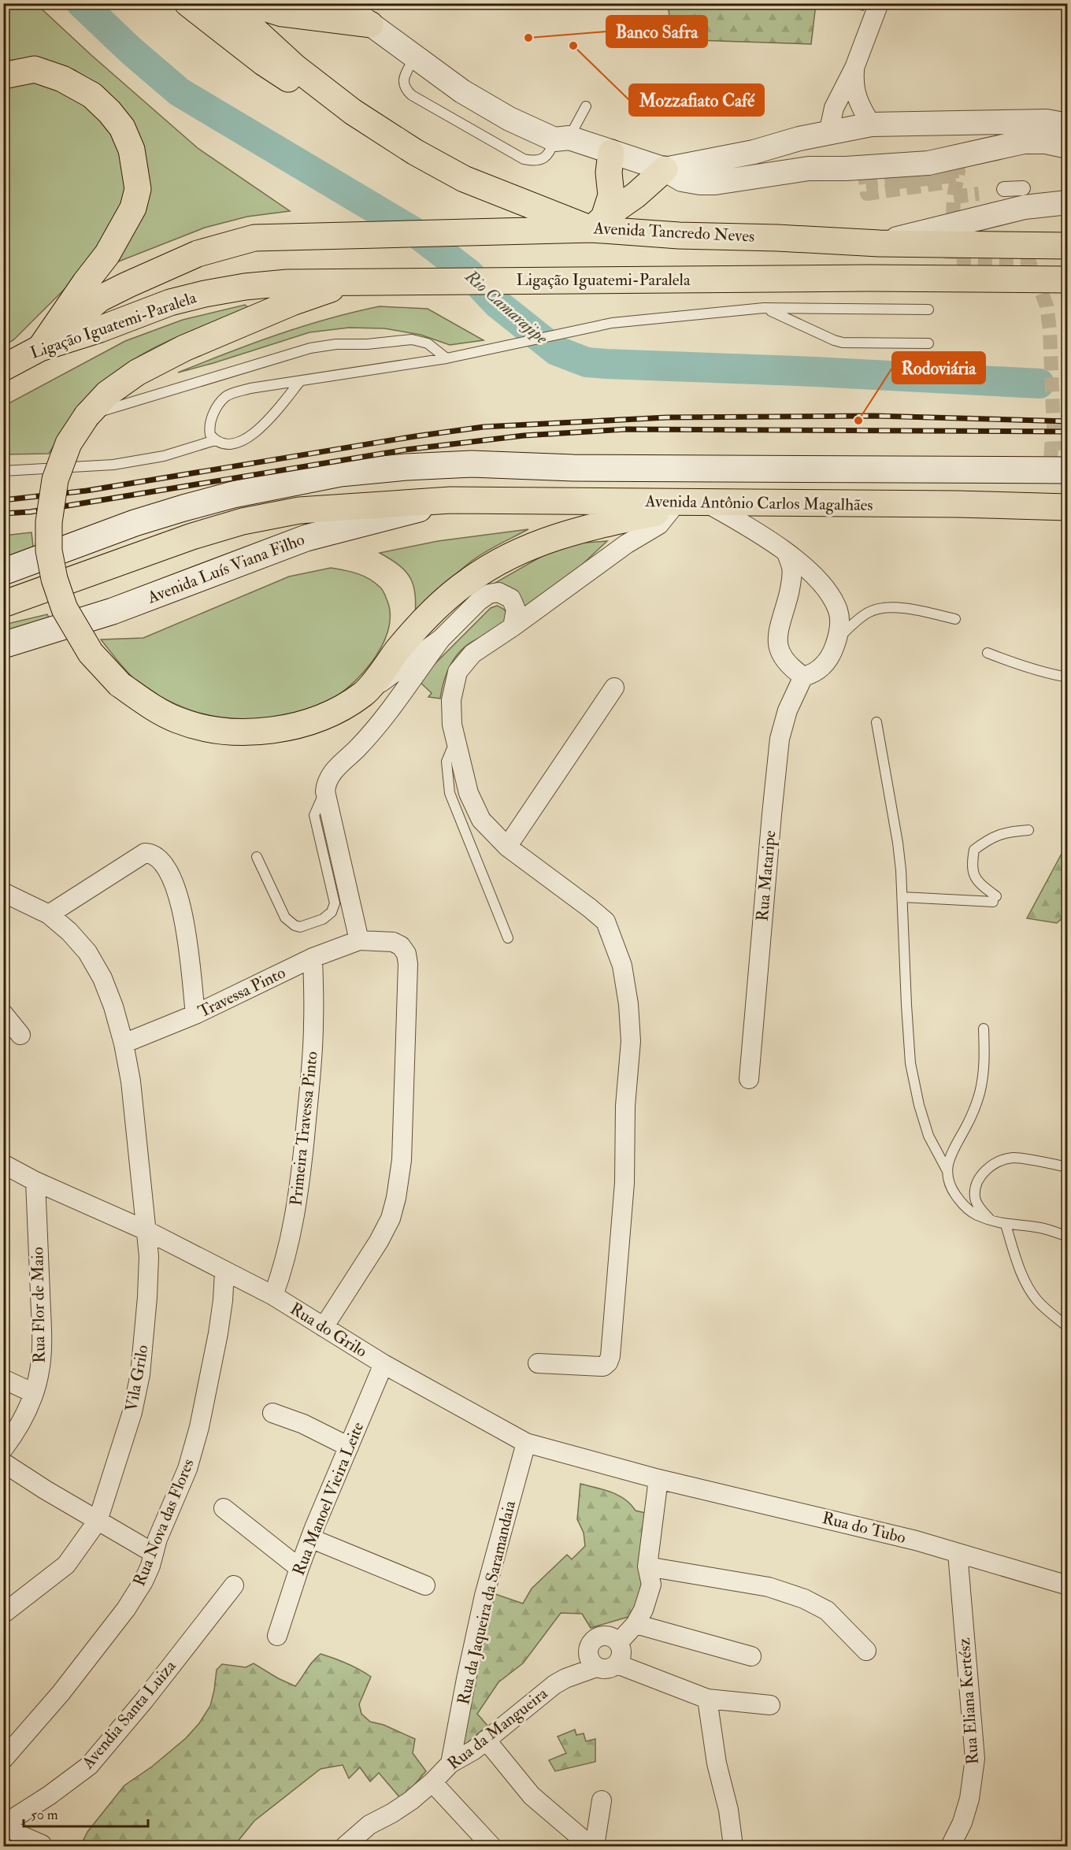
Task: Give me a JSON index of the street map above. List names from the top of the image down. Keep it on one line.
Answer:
{"streets":{"main road":["Avenida Tancredo Neves","Ligação Iguatemi-Paralela","Avenida Antônio Carlos Magalhães","Avenida Luís Viana Filho"],"street":["Rua Mataripe","Travessa Pinto","Primeira Travessa Pinto","Rua Flor de Maio","Rua do Grilo","Vila Grilo","Rua Manoel Vieira Leite","Rua Nova das Flores","Rua do Tubo","Rua da Jaqueira da Saramandaia","Rua Eliana Kertész","Avendia Santa Luiza","Rua da Mangueira"]},"crossings":[["Avenida Antônio Carlos Magalhães","Avenida Luís Viana Filho"],["Travessa Pinto","Primeira Travessa Pinto"],["Travessa Pinto","Rua do Grilo"],["Travessa Pinto","Vila Grilo"],["Primeira Travessa Pinto","Rua do Grilo"],["Rua Flor de Maio","Rua do Grilo"],["Rua do Grilo","Vila Grilo"],["Rua do Grilo","Rua Manoel Vieira Leite"],["Rua do Grilo","Rua Nova das Flores"],["Rua do Grilo","Rua do Tubo"],["Rua do Grilo","Rua da Jaqueira da Saramandaia"],["Rua do Tubo","Rua Eliana Kertész"],["Rua da Jaqueira da Saramandaia","Rua da Mangueira"]],"water":["Rio Camarajipe"],"places":["Banco Safra","Mozzafiato Café","Rodoviária"],"scale_bar":"50 m"}
